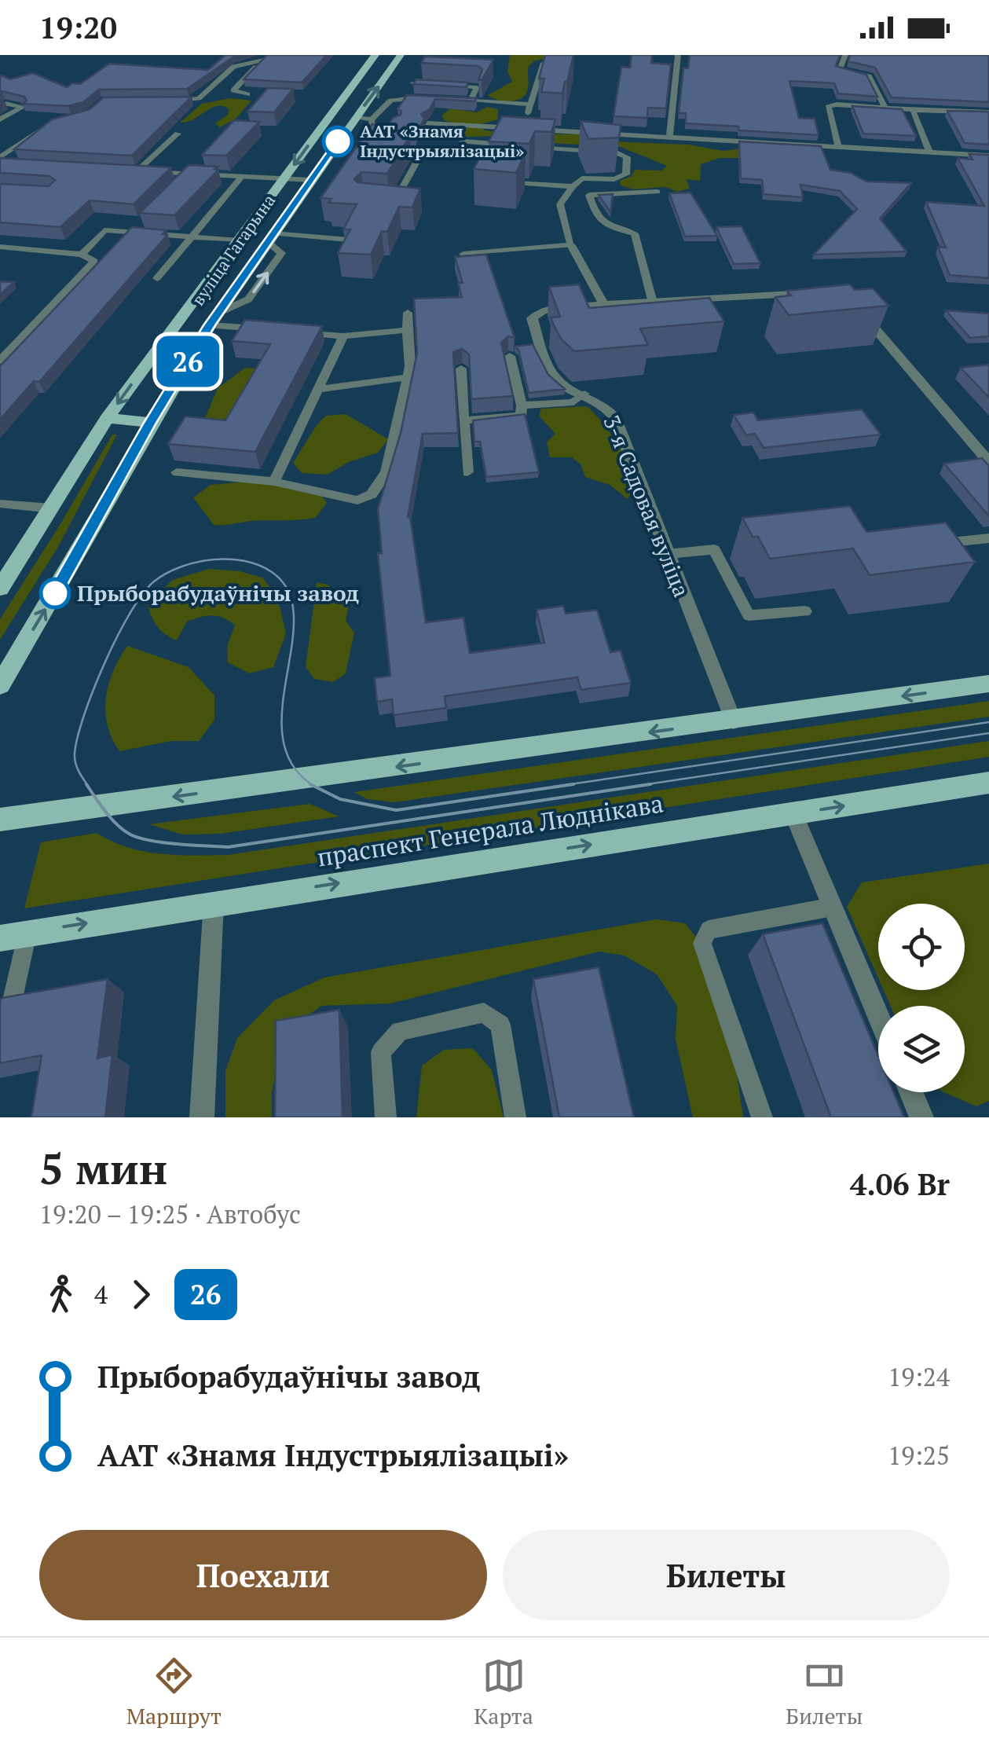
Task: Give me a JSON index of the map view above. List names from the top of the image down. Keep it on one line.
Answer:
{"streets":{"main road":["вуліца Гагарына","праспект Генерала Люднікава"],"street":["3-я Садовая вуліца"]},"places":["ААТ «Знамя Індустрыялізацыі»","Прыборабудаўнічы завод"],"lines":["bus line 26"],"page":{"status":"19:20","on_map":"26","heading":["5 мин","19:20 – 19:25 · Автобус","4.06 Br"],"legs":["4","26"],"list":[{"name":"Прыборабудаўнічы завод","value":"19:24"},{"name":"ААТ «Знамя Індустрыялізацыі»","value":"19:25"}],"buttons":["Поехали","Билеты"],"tabs":["Маршрут","Карта","Билеты"]}}
